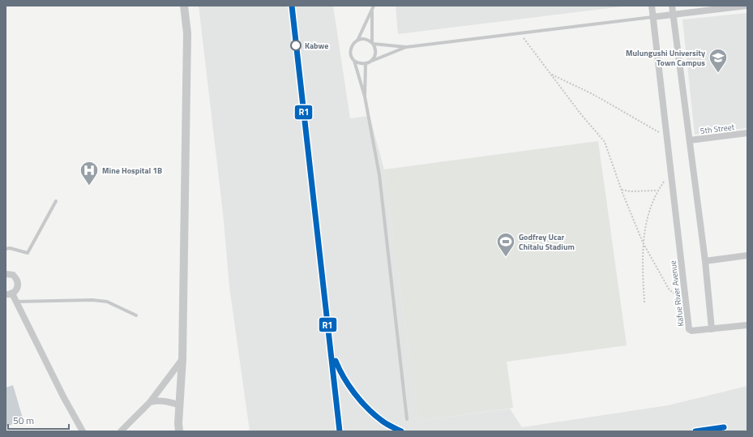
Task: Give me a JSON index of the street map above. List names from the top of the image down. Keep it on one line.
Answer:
{"streets":{"street":["5th Street","Kafue River Avenue"]},"places":{"other":["Kabwe"],"school or university":["Mulungushi University Town Campus"],"hospital":["Mine Hospital 1B"],"sports":["Godfrey Ucar Chitalu Stadium"]},"lines":["transit line R1"],"scale_bar":"50 m"}
